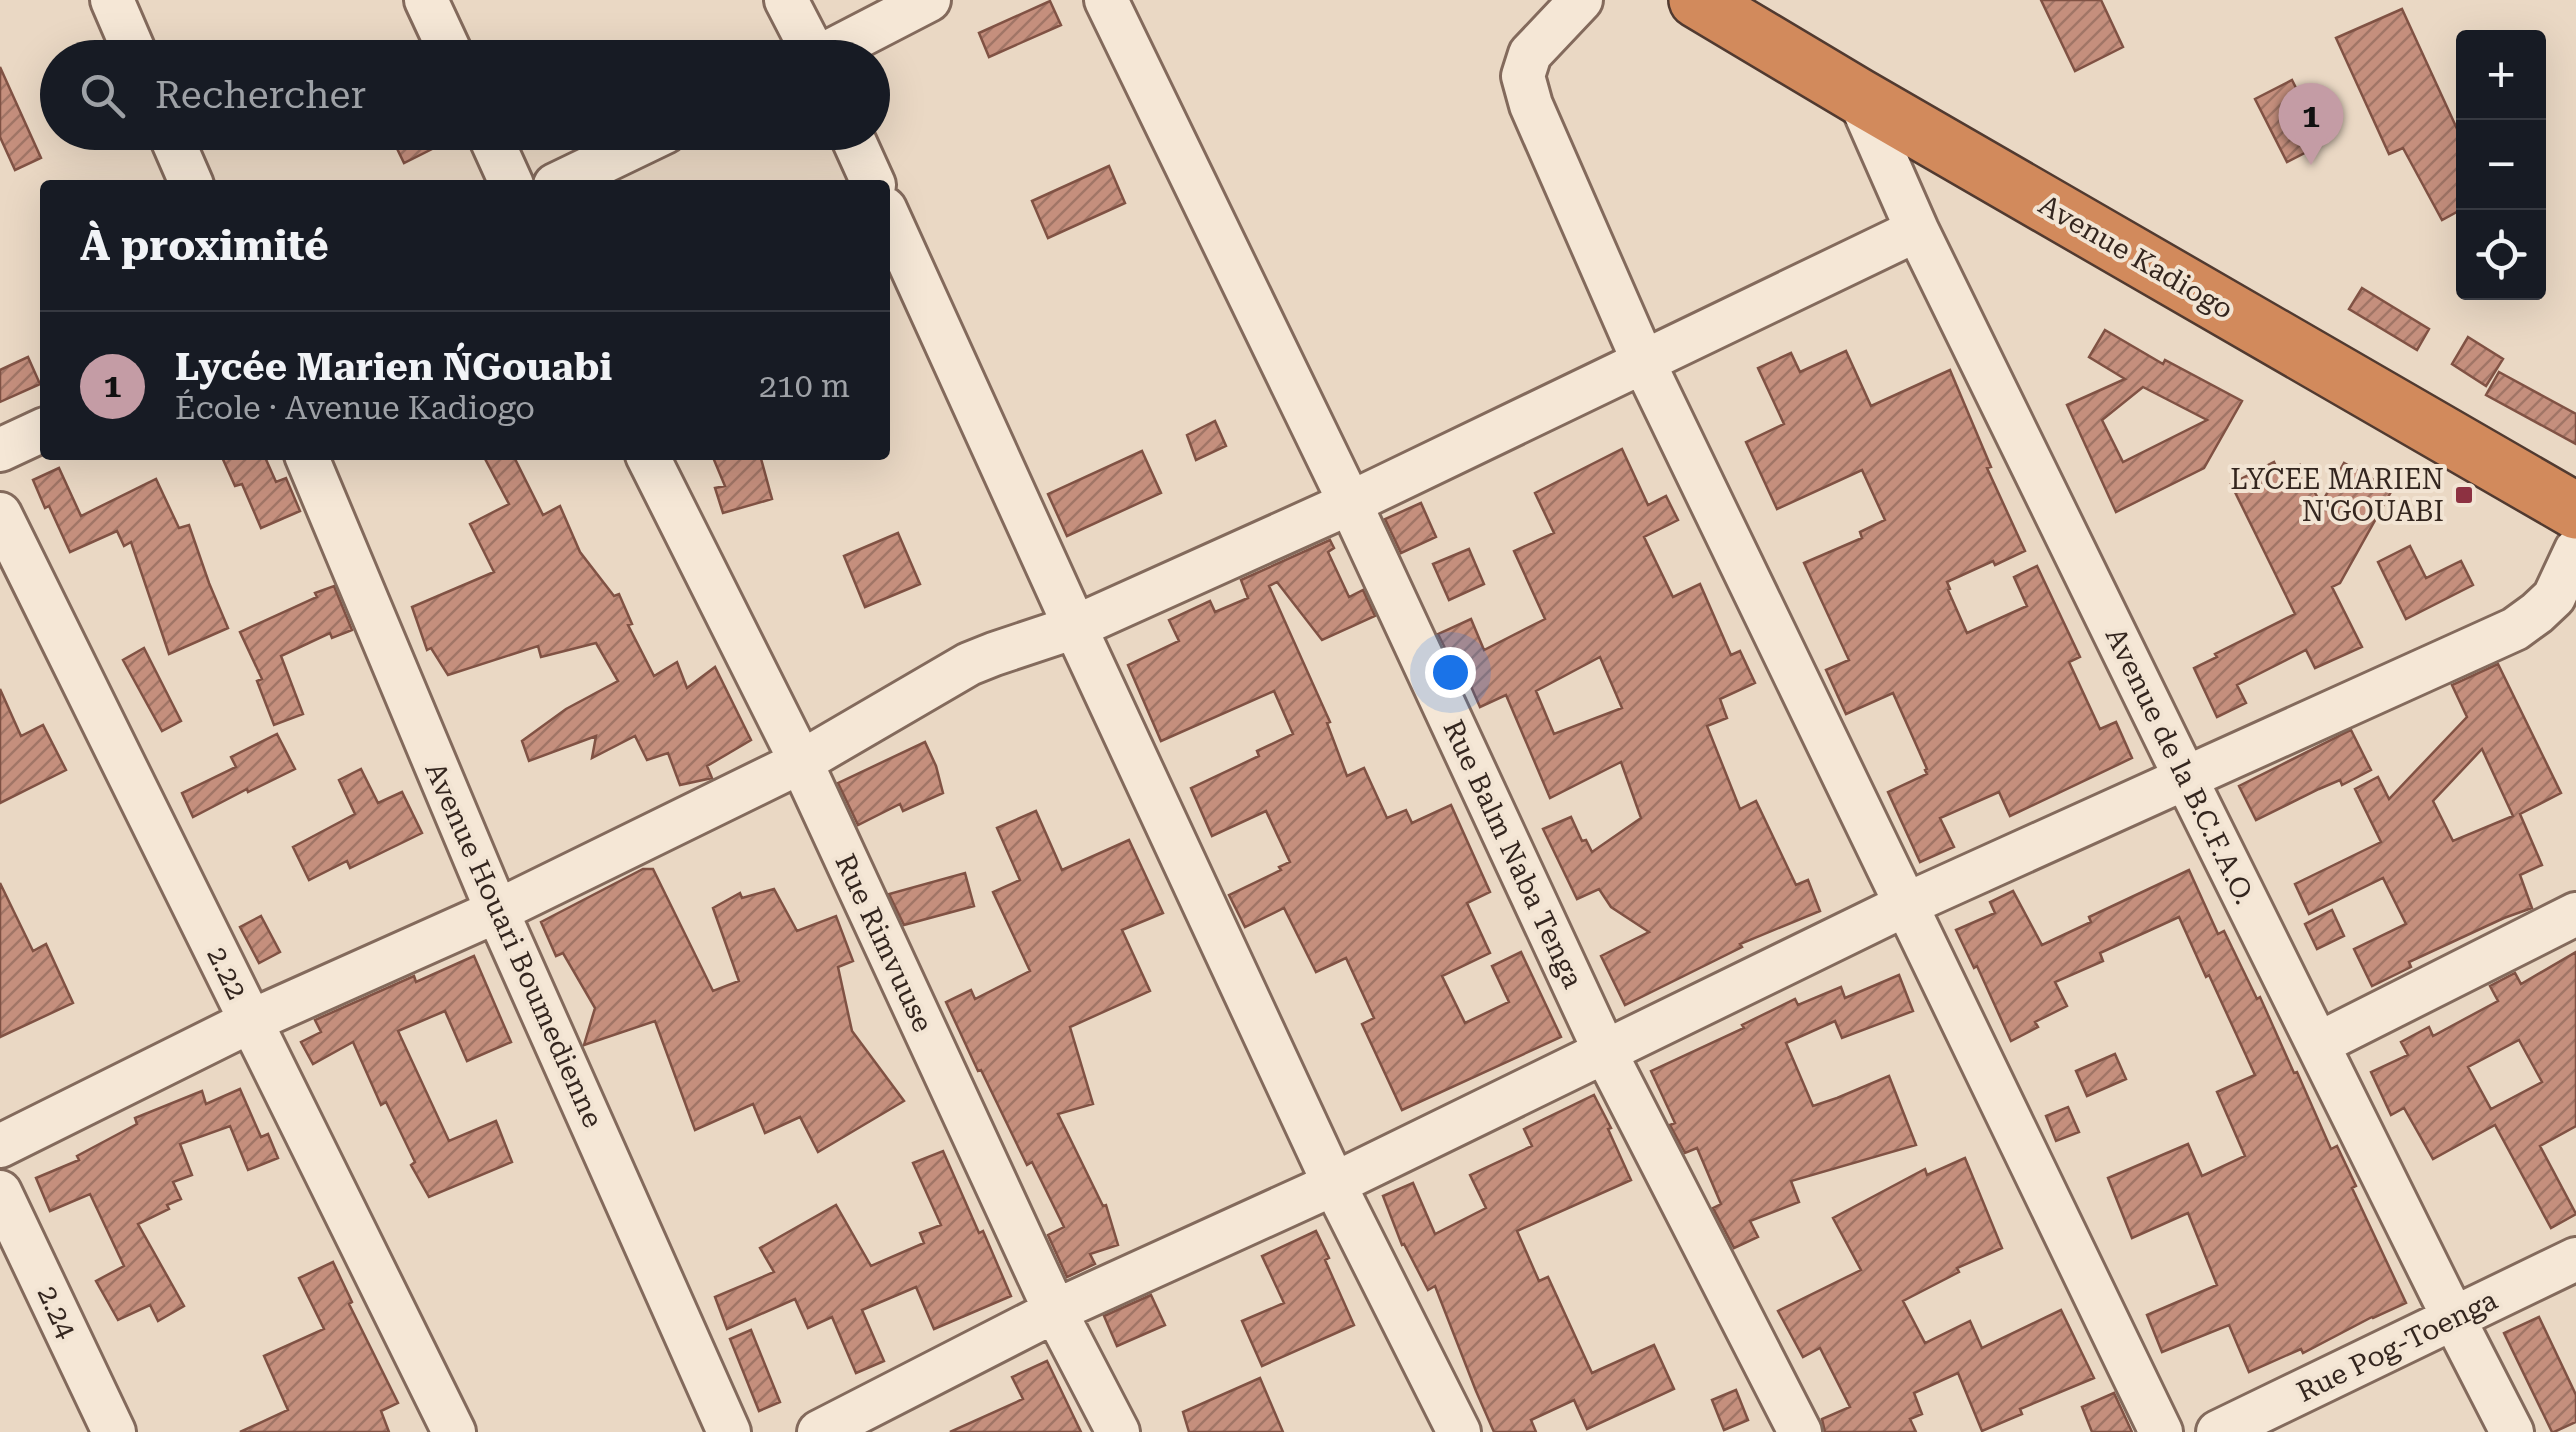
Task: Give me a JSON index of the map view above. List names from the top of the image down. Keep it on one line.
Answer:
{"streets":{"highway":["Avenue Kadiogo"],"street":["Avenue de la B.C.F.A.O.","Rue Balm Naba Tenga","Rue Rimvuuse","Avenue Houari Boumedienne","2.22","2.24","Rue Pog-Toenga"]},"crossings":[["Avenue Kadiogo","Avenue de la B.C.F.A.O."],["Avenue de la B.C.F.A.O.","Rue Pog-Toenga"]],"places":{"transit":["LYCEE MARIEN N'GOUABI"]},"page":{"map_buttons":["+","−"],"search":"Rechercher","pins":"1","heading":"À proximité","list":[{"mark":"1","name":"Lycée Marien N´Gouabi","note":"École · Avenue Kadiogo","value":"210 m"}]}}
